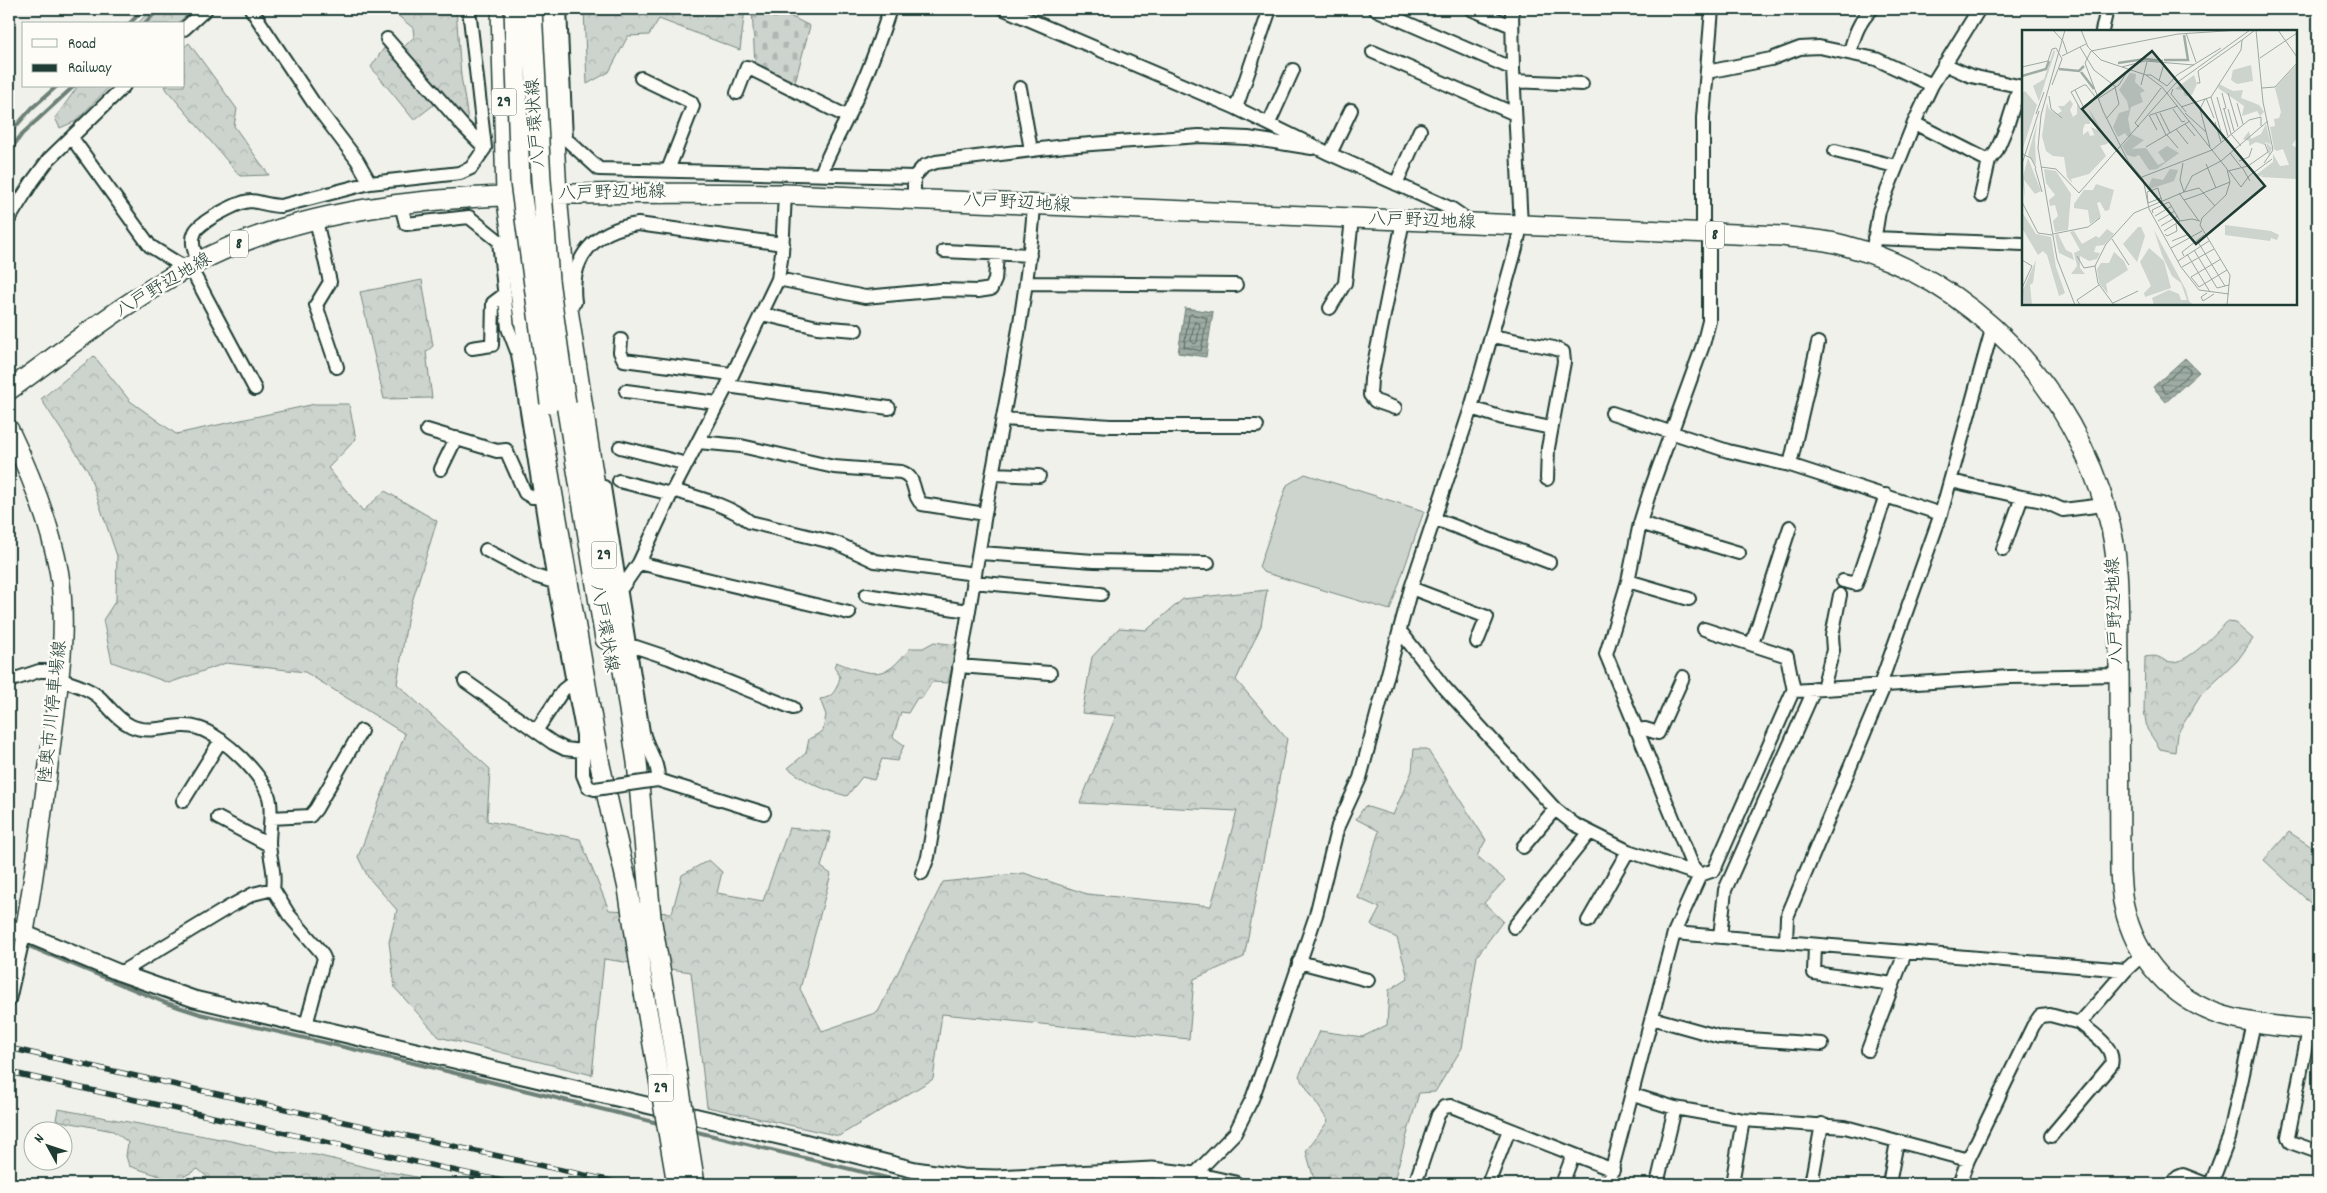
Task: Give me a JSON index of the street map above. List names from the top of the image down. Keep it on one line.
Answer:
{"streets":{"main road":["29","八戸環状線","八戸野辺地線","8","陸奥市川停車場線"]},"crossings":[["29","八戸環状線"],["29","八戸野辺地線"]],"legend":["Road","Railway"],"north":"top left"}
